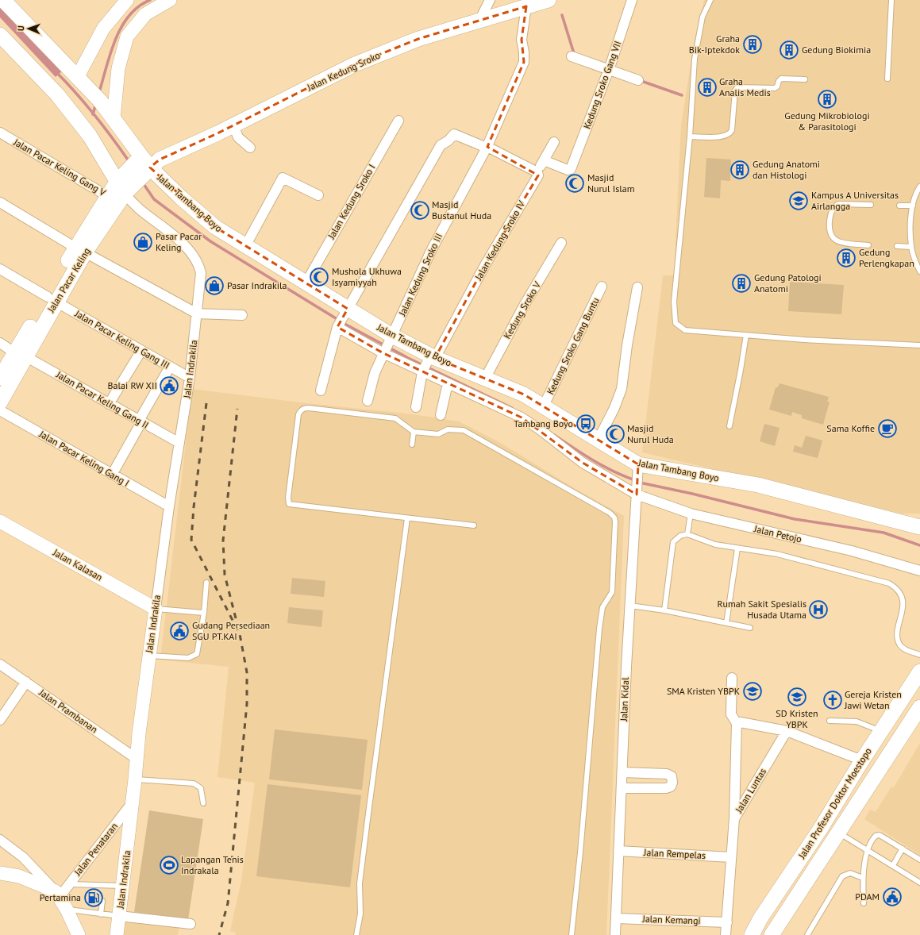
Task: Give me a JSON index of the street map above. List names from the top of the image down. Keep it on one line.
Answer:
{"streets":{"main road":["Jalan Kedung Sroko","Jalan Tambang Boyo","Jalan Pacar Keling","Jalan Profesor Doktor Moestopo"],"street":["Kedung Sroko Gang VII","Jalan Pacar Keling Gang V","Jalan Kedung Sroko I","Jalan Kedung Sroko IV","Jalan Kedung Sroko III","Kedung Sroko V","Jalan Pacar Keling Gang III","Kedung Sroko Gang Buntu","Jalan Indrakila","Jalan Pacar Keling Gang II","Jalan Pacar Keling Gang I","Jalan Petojo","Jalan Kalasan","Jalan Kidal","Jalan Prambanan","Jalan Luntas","Jalan Penataran","Jalan Rempelas","Jalan Kemangi"]},"crossings":[["Jalan Kedung Sroko","Jalan Tambang Boyo"],["Jalan Kedung Sroko","Jalan Kedung Sroko III"],["Jalan Kedung Sroko","Jalan Pacar Keling"],["Kedung Sroko Gang VII","Jalan Kedung Sroko IV"],["Jalan Pacar Keling Gang V","Jalan Pacar Keling"],["Jalan Pacar Keling Gang V","Jalan Indrakila"],["Jalan Kedung Sroko I","Jalan Tambang Boyo"],["Jalan Tambang Boyo","Jalan Kedung Sroko IV"],["Jalan Tambang Boyo","Jalan Kedung Sroko III"],["Jalan Tambang Boyo","Jalan Pacar Keling"],["Jalan Tambang Boyo","Kedung Sroko V"],["Jalan Tambang Boyo","Kedung Sroko Gang Buntu"],["Jalan Tambang Boyo","Jalan Petojo"],["Jalan Tambang Boyo","Jalan Kidal"],["Jalan Kedung Sroko IV","Jalan Petojo"],["Jalan Kedung Sroko III","Jalan Petojo"],["Jalan Pacar Keling","Jalan Pacar Keling Gang III"],["Jalan Pacar Keling","Jalan Pacar Keling Gang II"],["Jalan Pacar Keling Gang III","Jalan Indrakila"],["Jalan Indrakila","Jalan Pacar Keling Gang II"],["Jalan Indrakila","Jalan Pacar Keling Gang I"],["Jalan Indrakila","Jalan Kalasan"],["Jalan Indrakila","Jalan Prambanan"],["Jalan Indrakila","Jalan Penataran"],["Jalan Petojo","Jalan Kidal"],["Jalan Kidal","Jalan Rempelas"],["Jalan Kidal","Jalan Kemangi"],["Jalan Luntas","Jalan Rempelas"],["Jalan Luntas","Jalan Kemangi"]],"places":{"building":["Graha Bik-Iptekdok","Gedung Biokimia","Graha Analis Medis","Gedung Mikrobiologi & Parasitologi","Gedung Anatomi dan Histologi","Gedung Perlengkapan","Gedung Patologi Anatomi"],"mosque":["Masjid Nurul Islam","Masjid Bustanul Huda","Mushola Ukhuwa Isyamiyyah","Masjid Nurul Huda"],"school or university":["Kampus A Universitas Airlangga","SMA Kristen YBPK","SD Kristen YBPK"],"shop":["Pasar Pacar Keling","Pasar Indrakila"],"public building":["Balai RW XII","Gudang Persediaan SGU PT.KAI","PDAM"],"bus stop":["Tambang Boyo"],"cafe":["Sama Koffie"],"hospital":["Rumah Sakit Spesialis Husada Utama"],"church":["Gereja Kristen Jawi Wetan"],"sports":["Lapangan Tenis Indrakala"],"fuel station":["Pertamina"]},"north":"left"}
